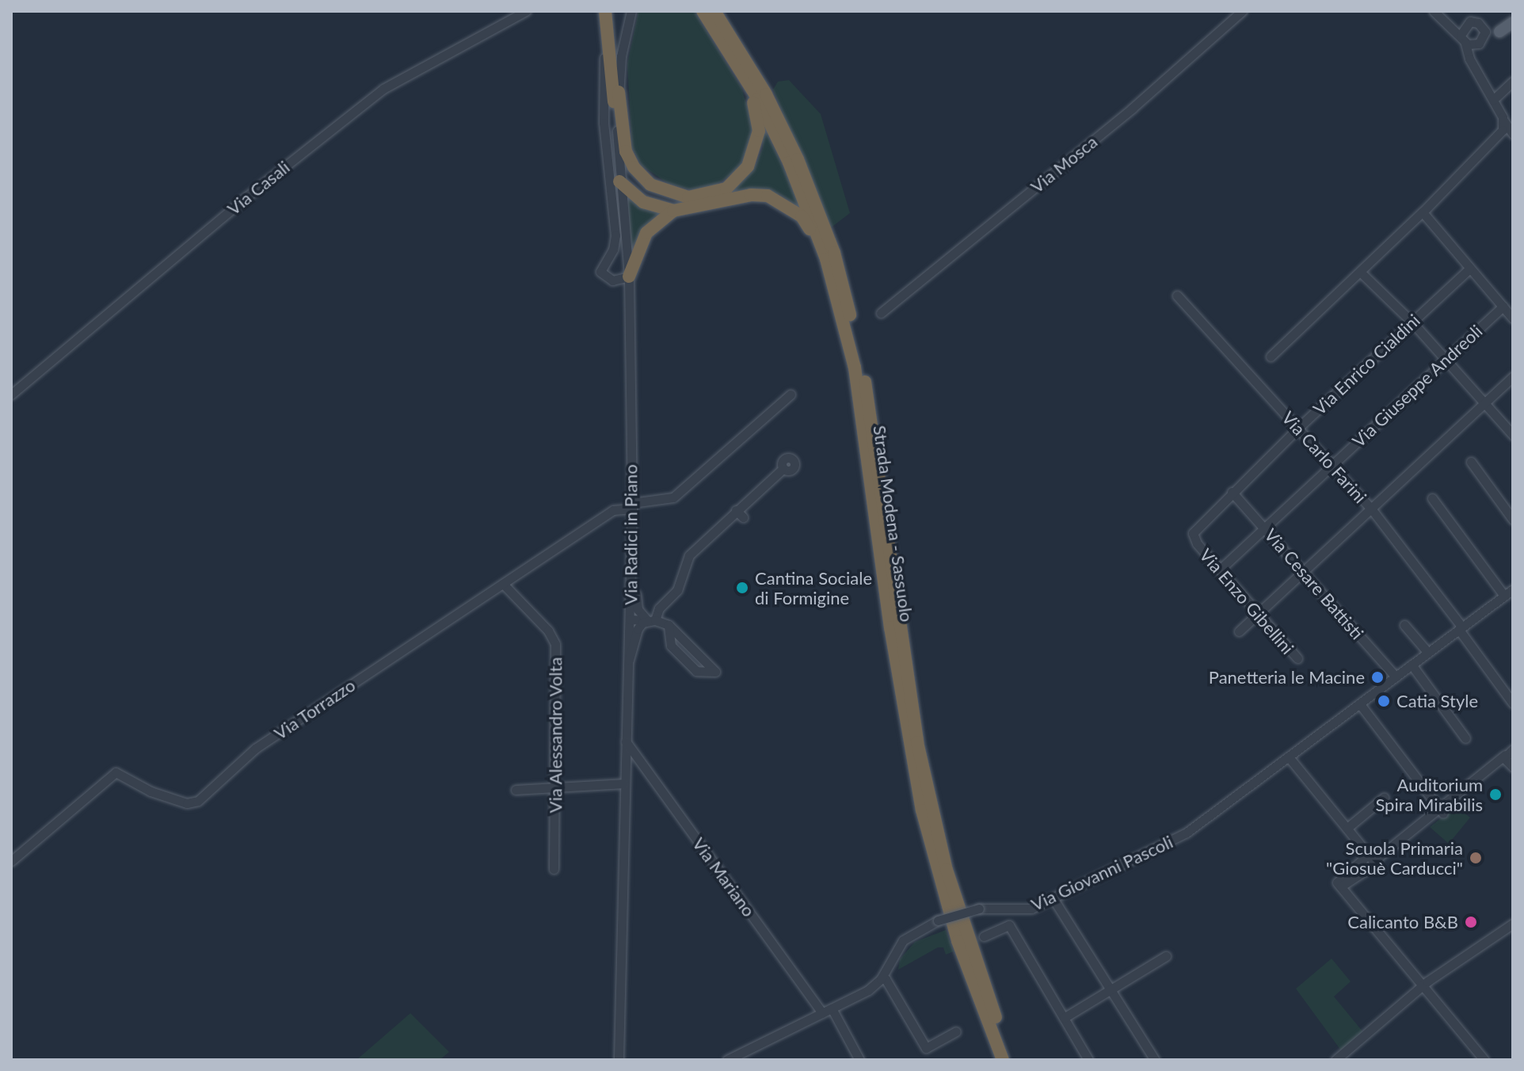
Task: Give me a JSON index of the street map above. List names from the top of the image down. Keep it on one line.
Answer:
{"streets":{"highway":["Strada Modena - Sassuolo"],"street":["Via Mosca","Via Casali","Via Enrico Cialdini","Via Giuseppe Andreoli","Via Carlo Farini","Via Radici in Piano","Via Cesare Battisti","Via Enzo Gibellini","Via Torrazzo","Via Alessandro Volta","Via Giovanni Pascoli","Via Mariano"]},"crossings":[["Via Enrico Cialdini","Via Carlo Farini"],["Via Enrico Cialdini","Via Cesare Battisti"],["Via Enrico Cialdini","Via Enzo Gibellini"],["Via Giuseppe Andreoli","Via Carlo Farini"],["Via Giuseppe Andreoli","Via Cesare Battisti"],["Via Giuseppe Andreoli","Via Enzo Gibellini"],["Via Carlo Farini","Via Giovanni Pascoli"],["Via Radici in Piano","Via Torrazzo"],["Via Radici in Piano","Via Mariano"],["Via Cesare Battisti","Via Giovanni Pascoli"],["Via Torrazzo","Via Alessandro Volta"],["Via Giovanni Pascoli","Via Mariano"]],"places":["Cantina Sociale di Formigine","Panetteria le Macine","Catia Style","Auditorium Spira Mirabilis","Scuola Primaria \"Giosuè Carducci\"","Calicanto B&B"]}
